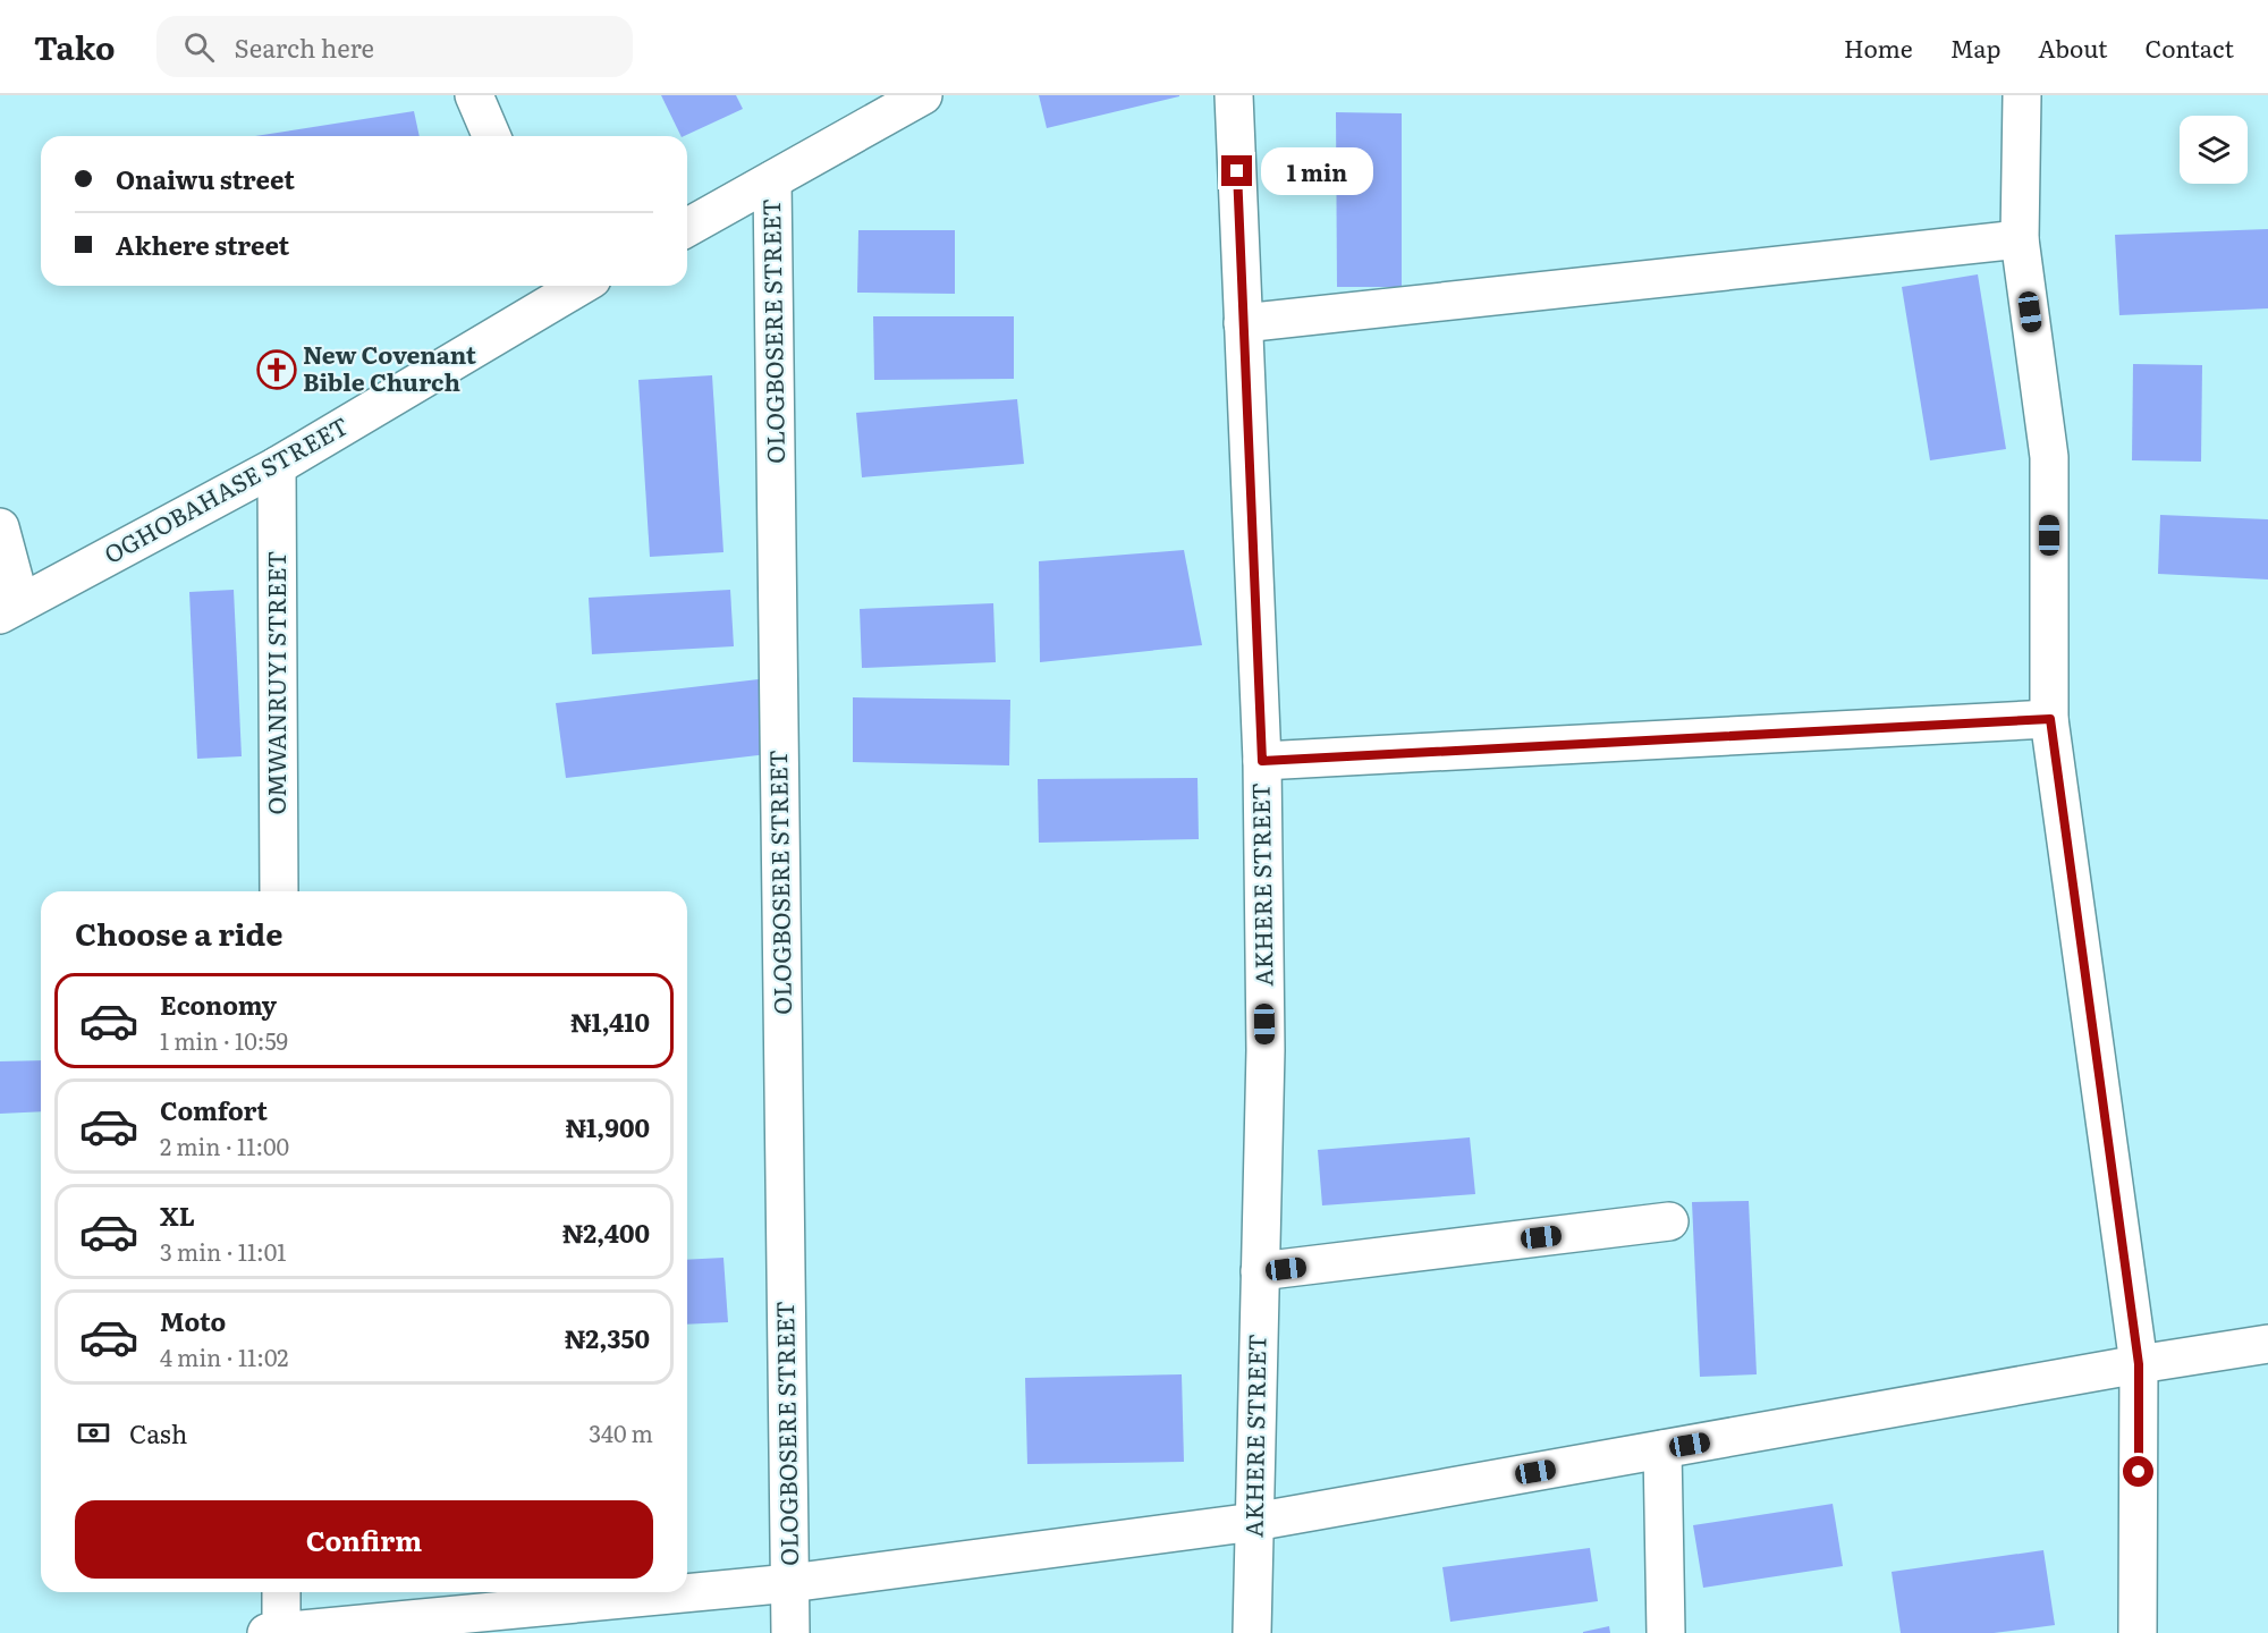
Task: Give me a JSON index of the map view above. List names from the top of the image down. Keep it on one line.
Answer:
{"streets":{"street":["OLOGBOSERE STREET","OGHOBAHASE STREET","OMWANRUYI STREET","AKHERE STREET"]},"crossings":[["OGHOBAHASE STREET","OMWANRUYI STREET"]],"places":{"church":["New Covenant Bible Church"]},"page":{"header":"Tako","search":"Search here","nav":["Home","Map","About","Contact"],"banner":["Onaiwu street","Akhere street"],"bubble":"1 min","heading":"Choose a ride","list":[{"name":"Economy","note":"1 min · 10:59","value":"₦1,410"},{"name":"Comfort","note":"2 min · 11:00","value":"₦1,900"},{"name":"XL","note":"3 min · 11:01","value":"₦2,400"},{"name":"Moto","note":"4 min · 11:02","value":"₦2,350"}],"pay":["Cash","340 m"],"buttons":"Confirm"}}
